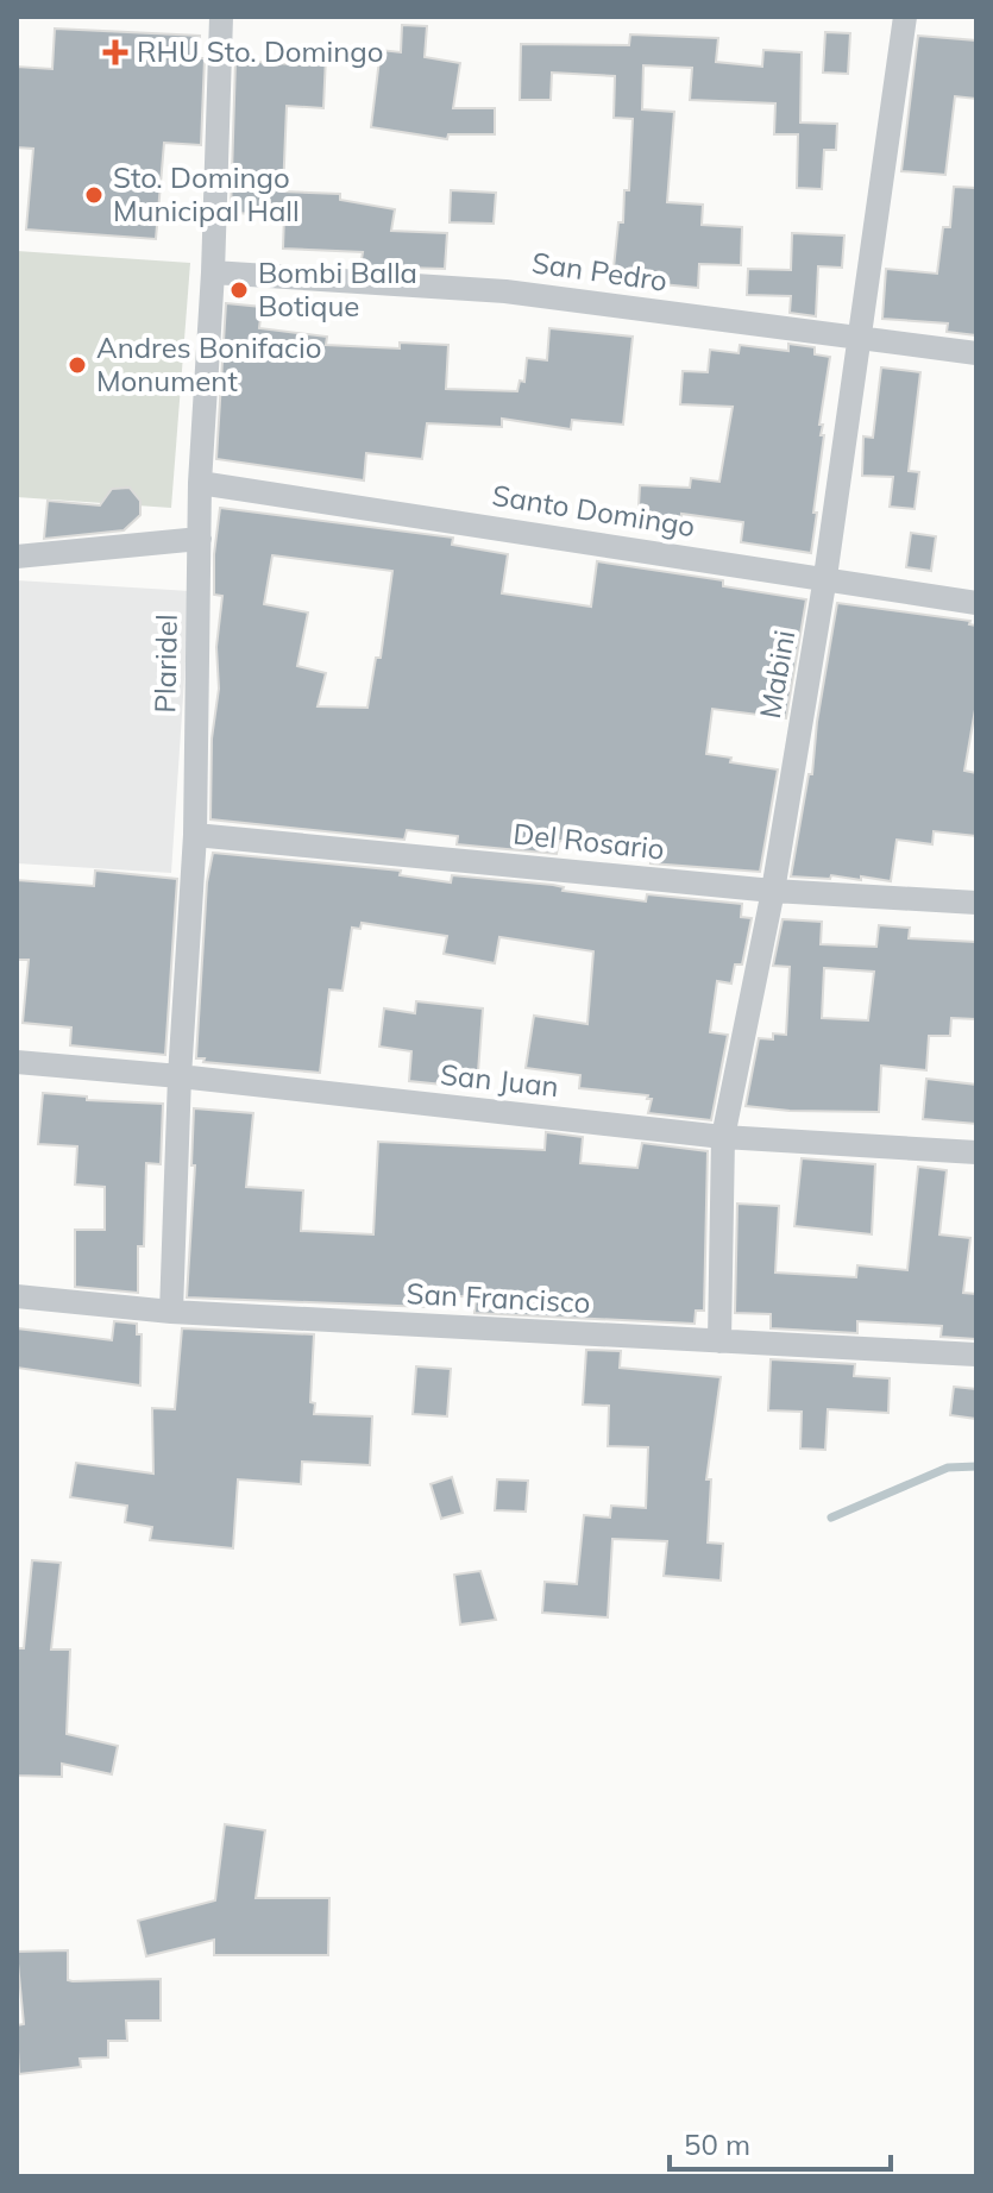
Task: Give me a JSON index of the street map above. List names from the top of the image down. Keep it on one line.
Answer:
{"streets":{"street":["San Pedro","Santo Domingo","Plaridel","Mabini","Del Rosario","San Juan","San Francisco"]},"crossings":[["San Pedro","Plaridel"],["San Pedro","Mabini"],["Santo Domingo","Plaridel"],["Santo Domingo","Mabini"],["Plaridel","Del Rosario"],["Plaridel","San Juan"],["Plaridel","San Francisco"],["Mabini","Del Rosario"],["Mabini","San Juan"],["Mabini","San Francisco"]],"places":{"health":["RHU Sto. Domingo"],"other":["Sto. Domingo Municipal Hall","Bombi Balla Botique","Andres Bonifacio Monument"]},"scale_bar":"50 m"}
